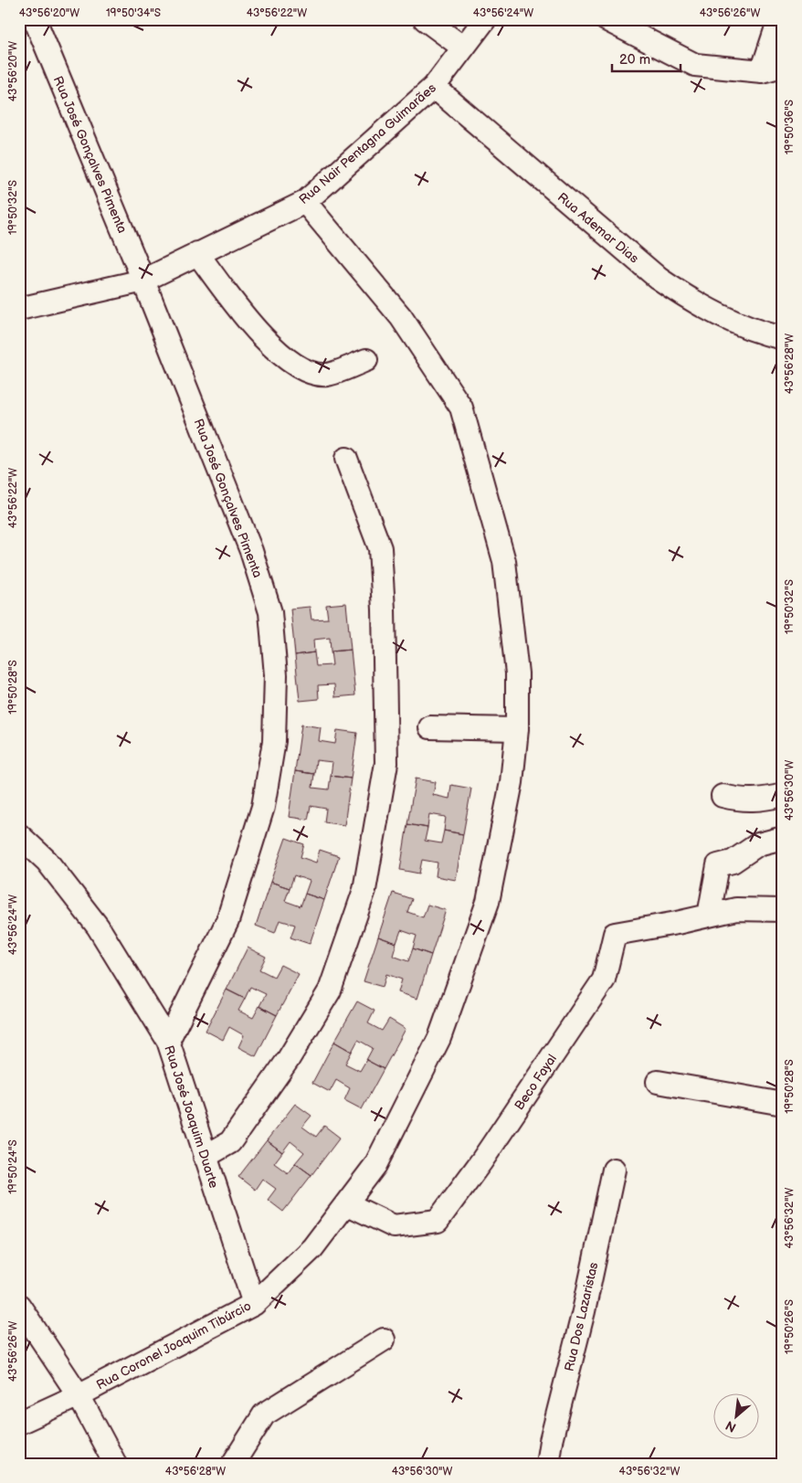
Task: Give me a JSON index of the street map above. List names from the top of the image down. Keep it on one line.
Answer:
{"streets":{"street":["Rua Nair Pentagna Guimarães","Rua José Gonçalves Pimenta","Rua Ademar Dias","Beco Fayal","Rua José Joaquim Duarte","Rua Dos Lazaristas","Rua Coronel Joaquim Tibúrcio"]},"crossings":[["Rua Nair Pentagna Guimarães","Rua José Gonçalves Pimenta"],["Rua Nair Pentagna Guimarães","Rua Ademar Dias"],["Rua Nair Pentagna Guimarães","Rua Coronel Joaquim Tibúrcio"],["Rua José Gonçalves Pimenta","Rua José Joaquim Duarte"],["Beco Fayal","Rua Coronel Joaquim Tibúrcio"],["Rua José Joaquim Duarte","Rua Coronel Joaquim Tibúrcio"]],"scale_bar":"20 m","north":"bottom left","coordinates":["43°56'20\"W","19°50'34\"S","43°56'22\"W","43°56'24\"W","43°56'26\"W","19°50'36\"S","19°50'32\"S","43°56'28\"W","19°50'28\"S","43°56'30\"W","19°50'24\"S","43°56'32\"W","19°50'26\"S"]}
